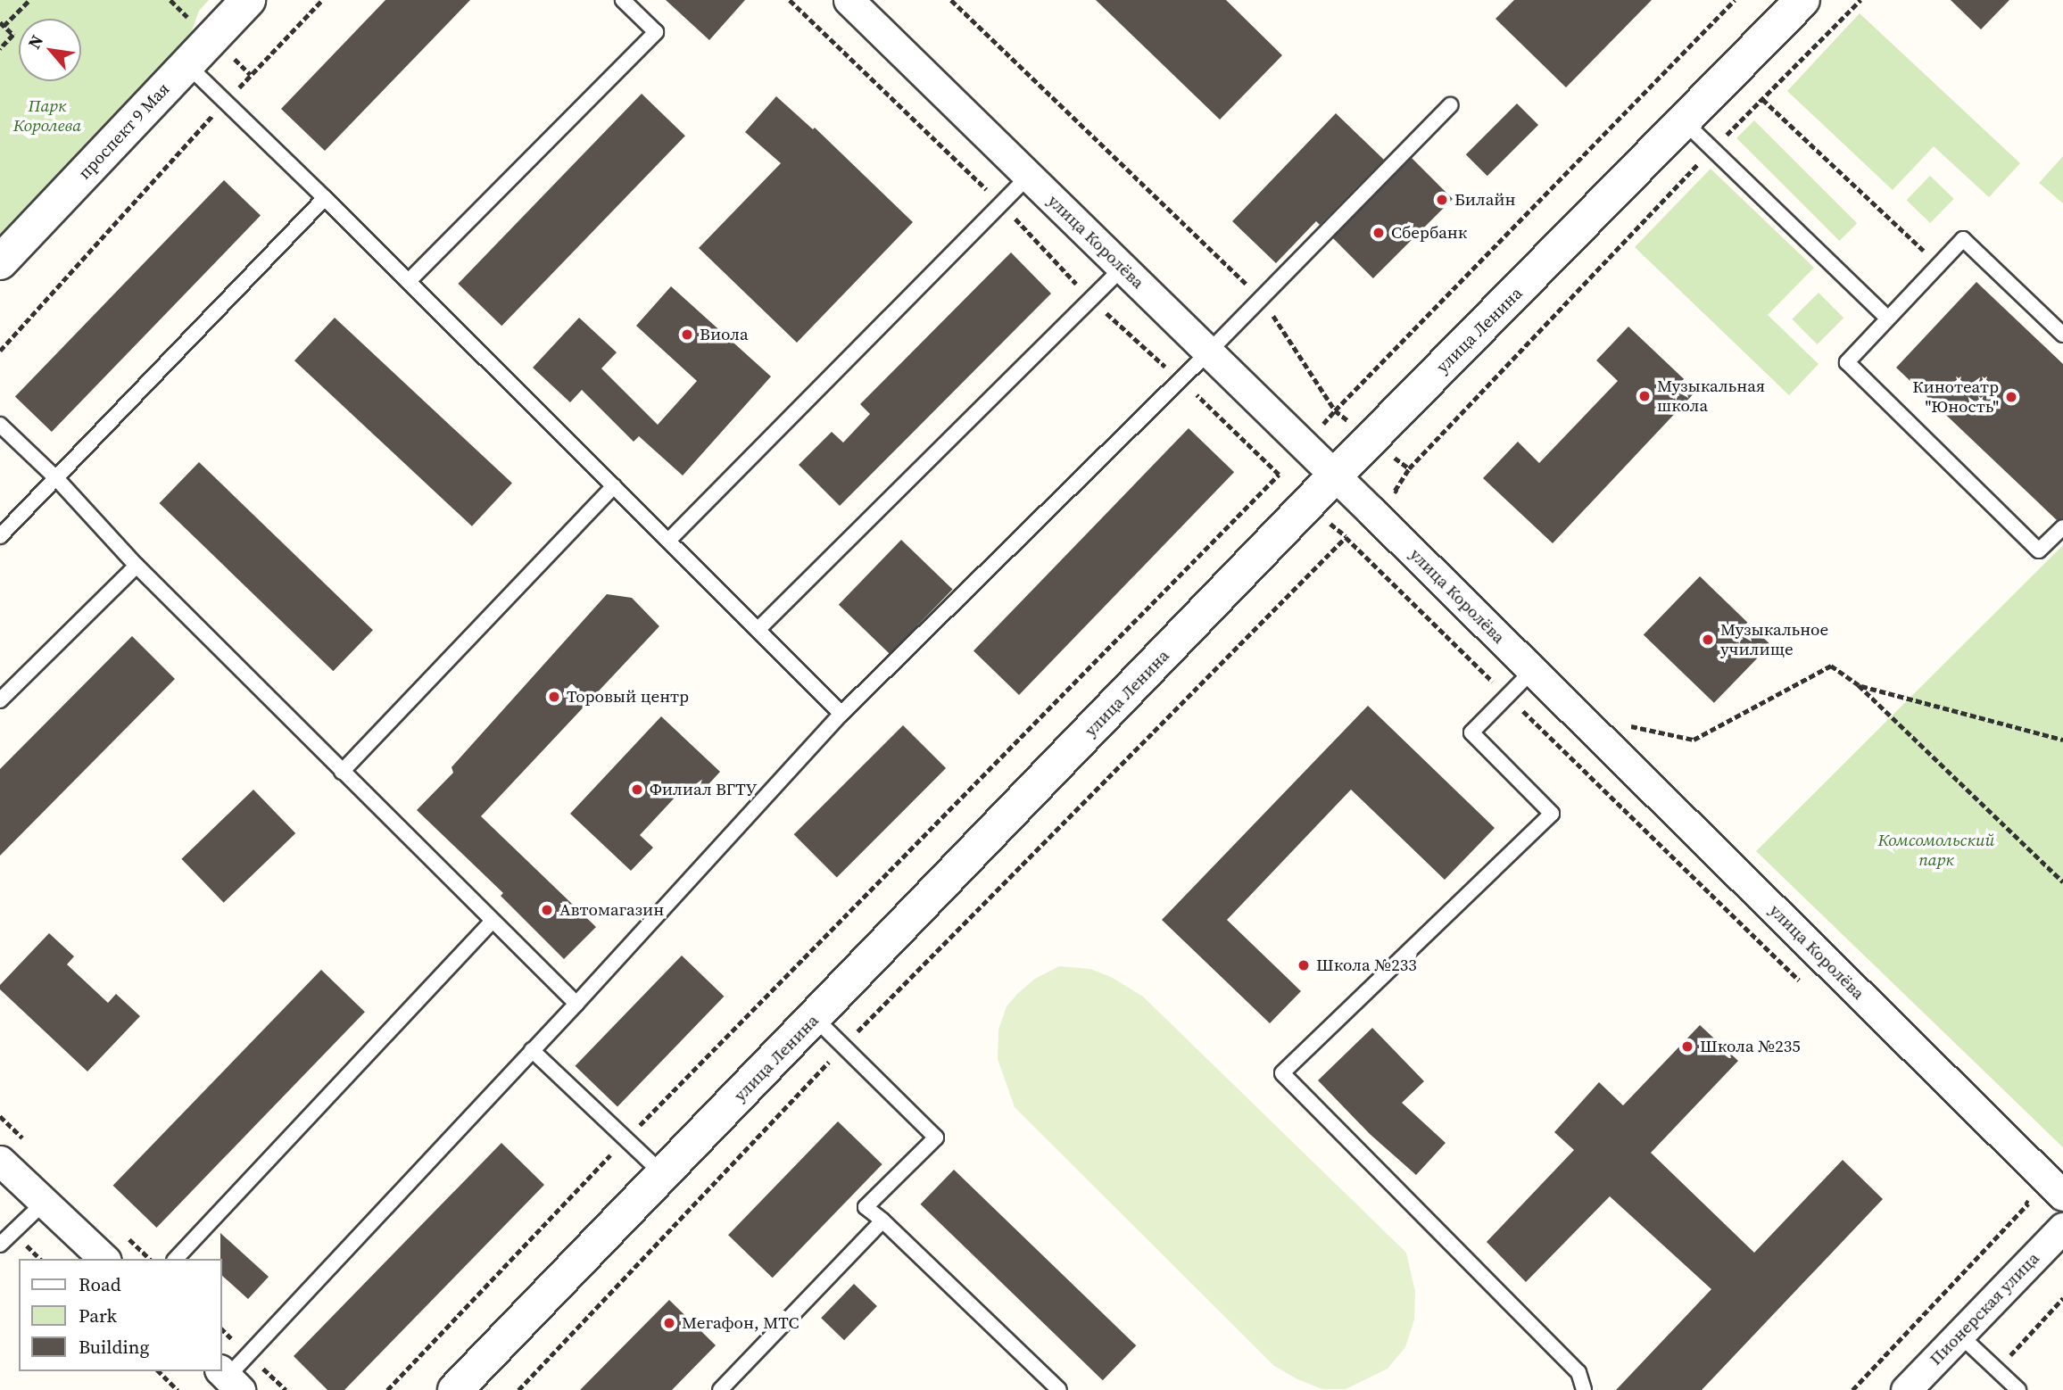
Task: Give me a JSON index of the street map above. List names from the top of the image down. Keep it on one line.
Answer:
{"streets":{"street":["проспект 9 Мая","улица Королёва","улица Ленина","Пионерская улица"]},"crossings":[["улица Королёва","улица Ленина"]],"parks":["Парк Королева","Комсомольский парк"],"places":["Билайн","Сбербанк","Виола","Музыкальная школа","Кинотеатр \"Юность\"","Музыкальное училище","Торовый центр","Филиал ВГТУ","Автомагазин","Школа №233","Школа №235","Мегафон, МТС"],"legend":["Road","Park","Building"],"north":"top left"}
